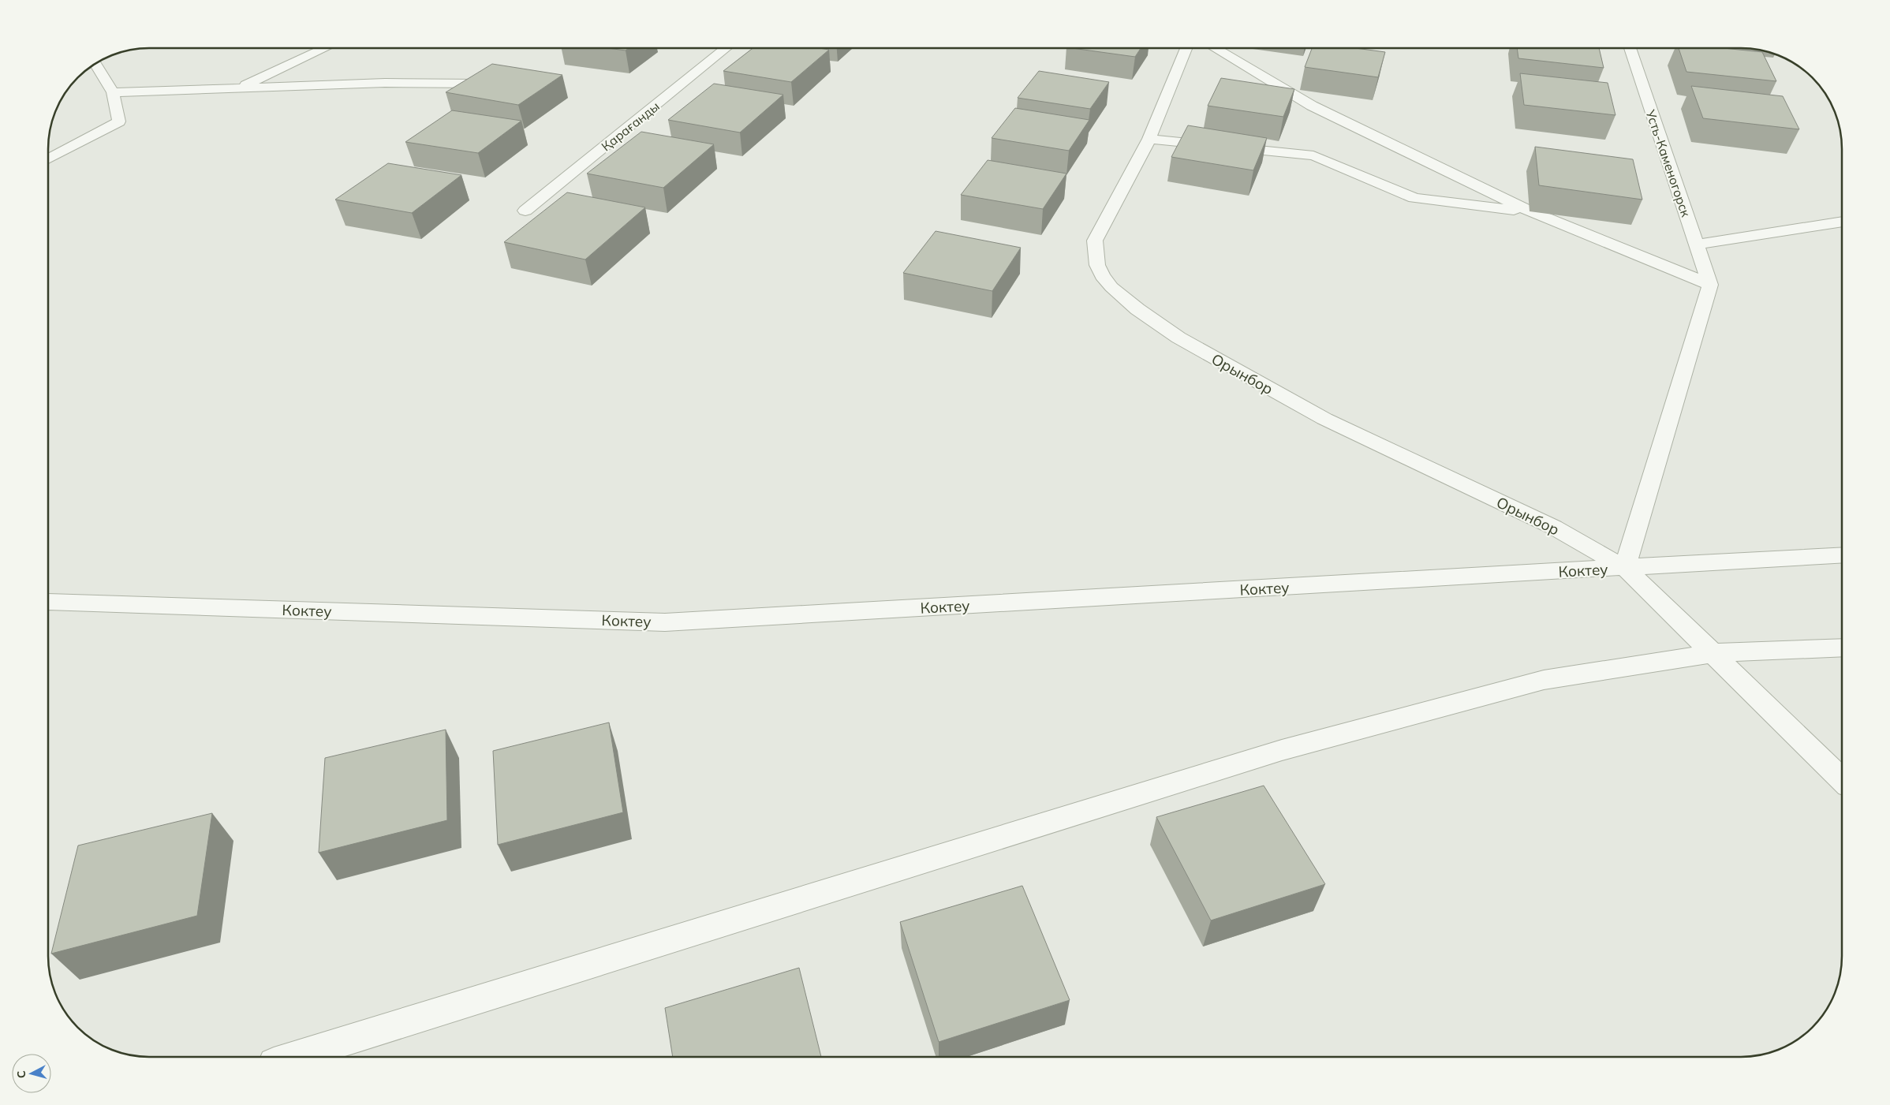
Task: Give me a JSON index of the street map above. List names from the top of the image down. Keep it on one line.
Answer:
{"streets":{"street":["Қарағанды","Усть-Каменогорск","Орынбор","Коктеу"]},"crossings":[["Орынбор","Коктеу"]],"north":"left"}
